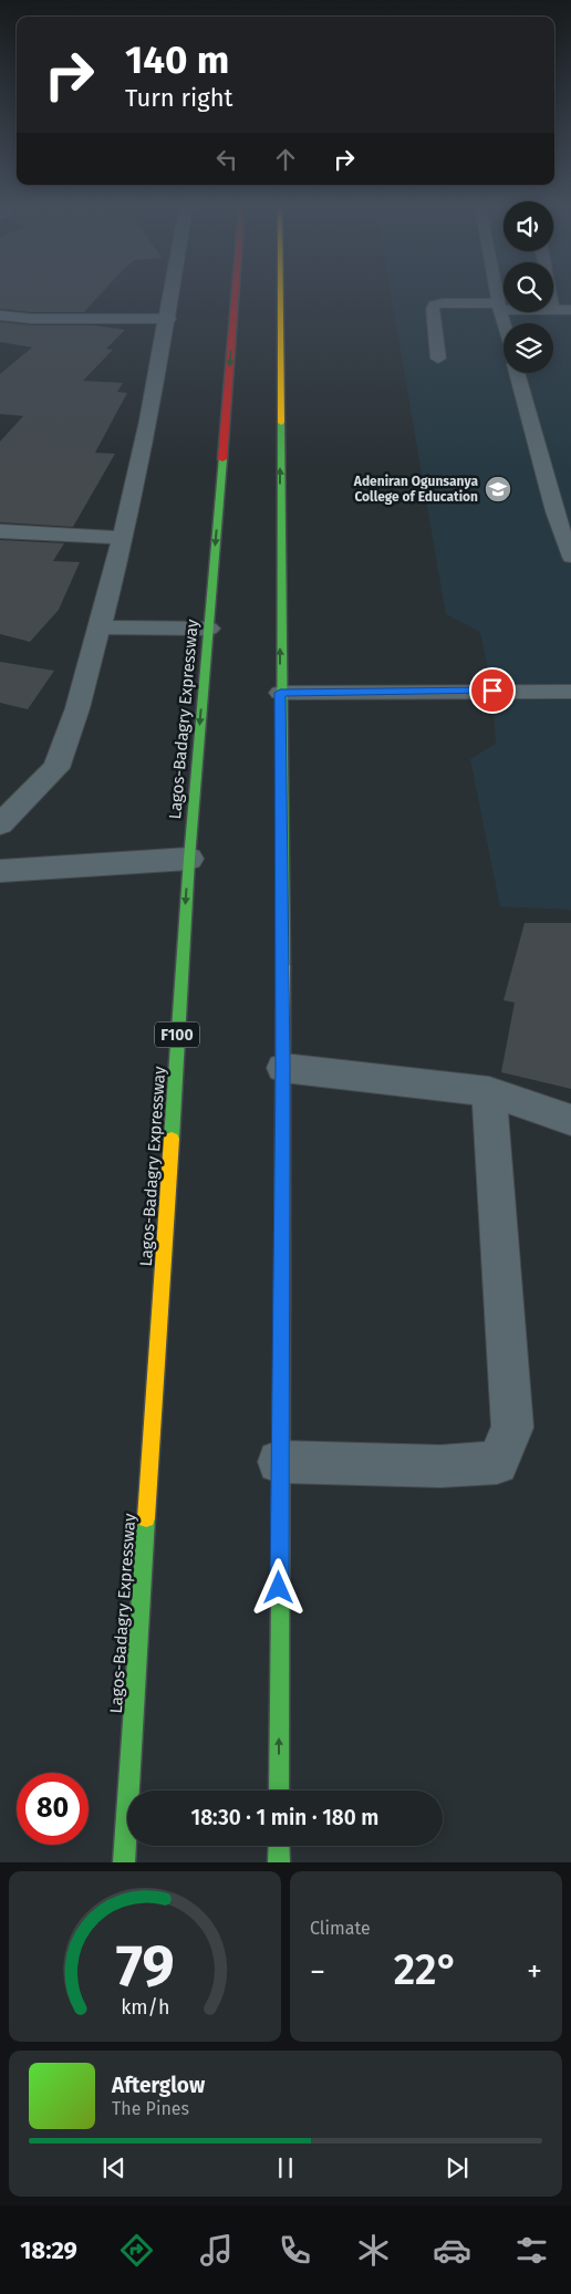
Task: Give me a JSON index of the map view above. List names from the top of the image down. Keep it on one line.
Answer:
{"streets":{"highway":["Lagos-Badagry Expressway","F100"]},"places":{"school or university":["Adeniran Ogunsanya College of Education"]},"page":{"turn":["140 m","Turn right"],"limit":"80","trip":"18:30 · 1 min · 180 m","tile":"Climate","heat":["−","22°","+"],"song":["Afterglow","The Pines"],"tabs":"18:29","gauge":["79","km/h"]}}
